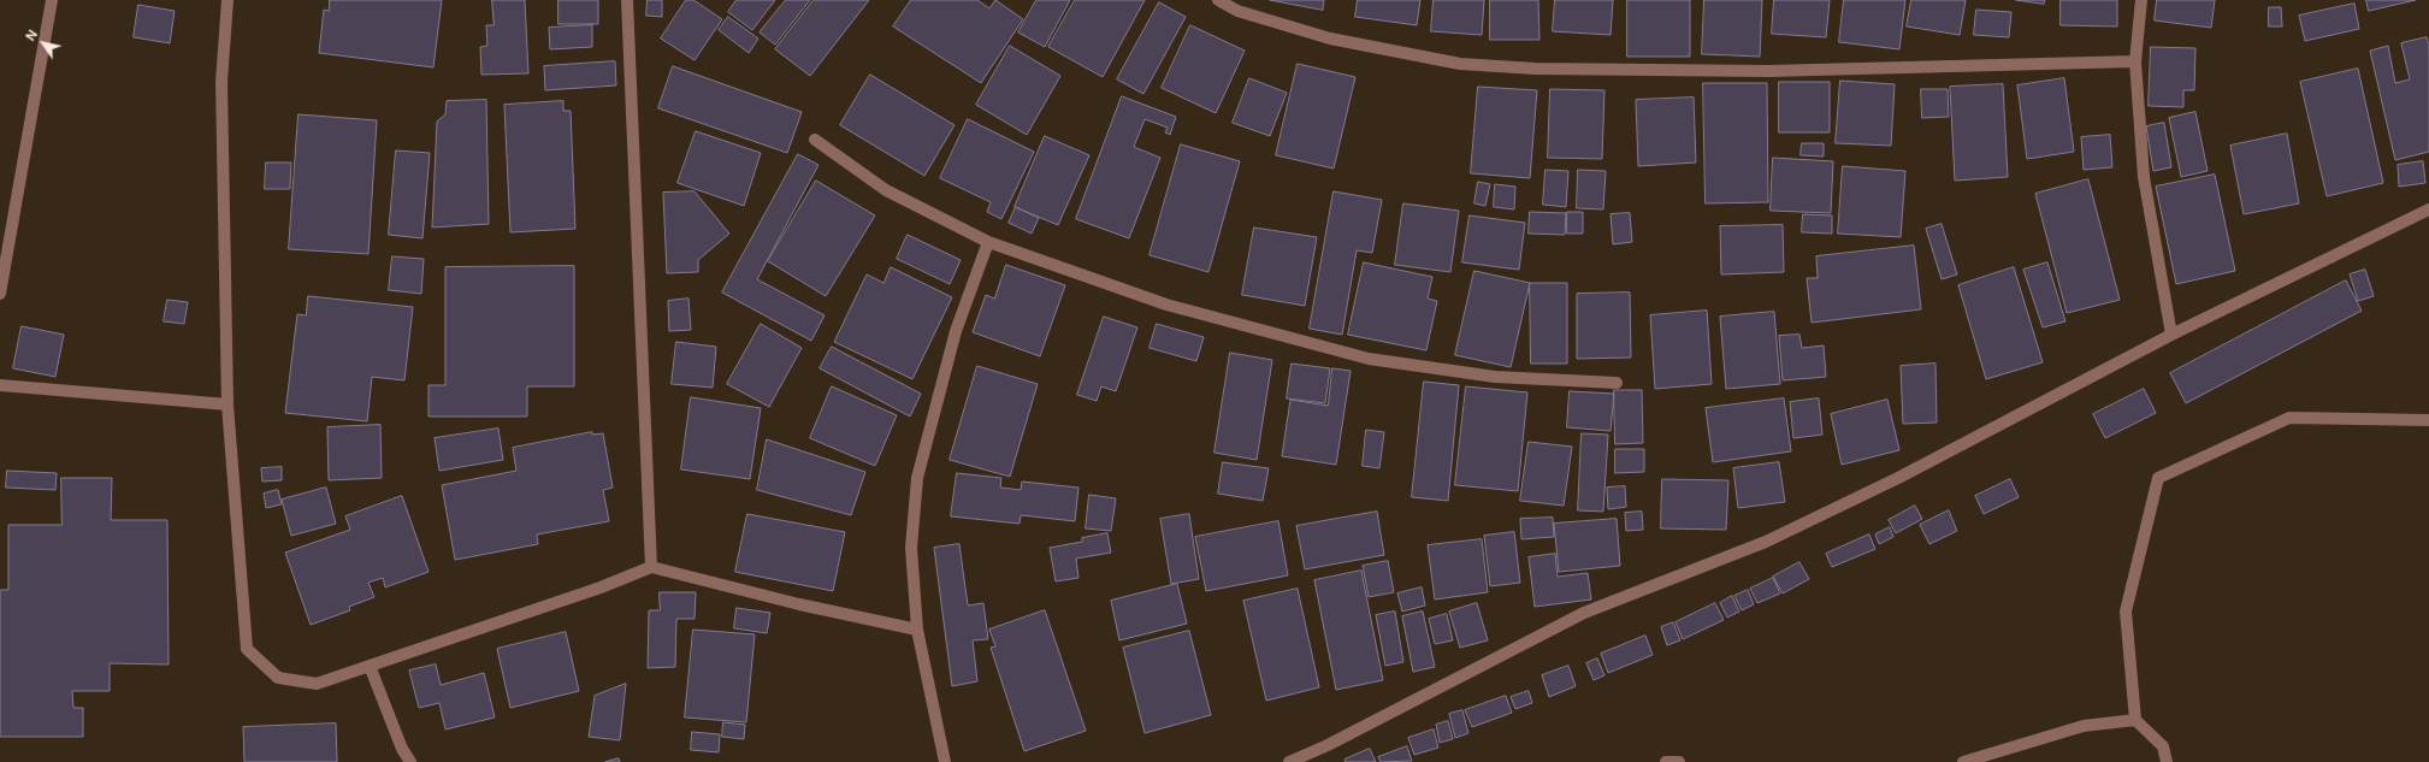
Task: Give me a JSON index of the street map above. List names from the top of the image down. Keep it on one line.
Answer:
{"north":"top left"}
